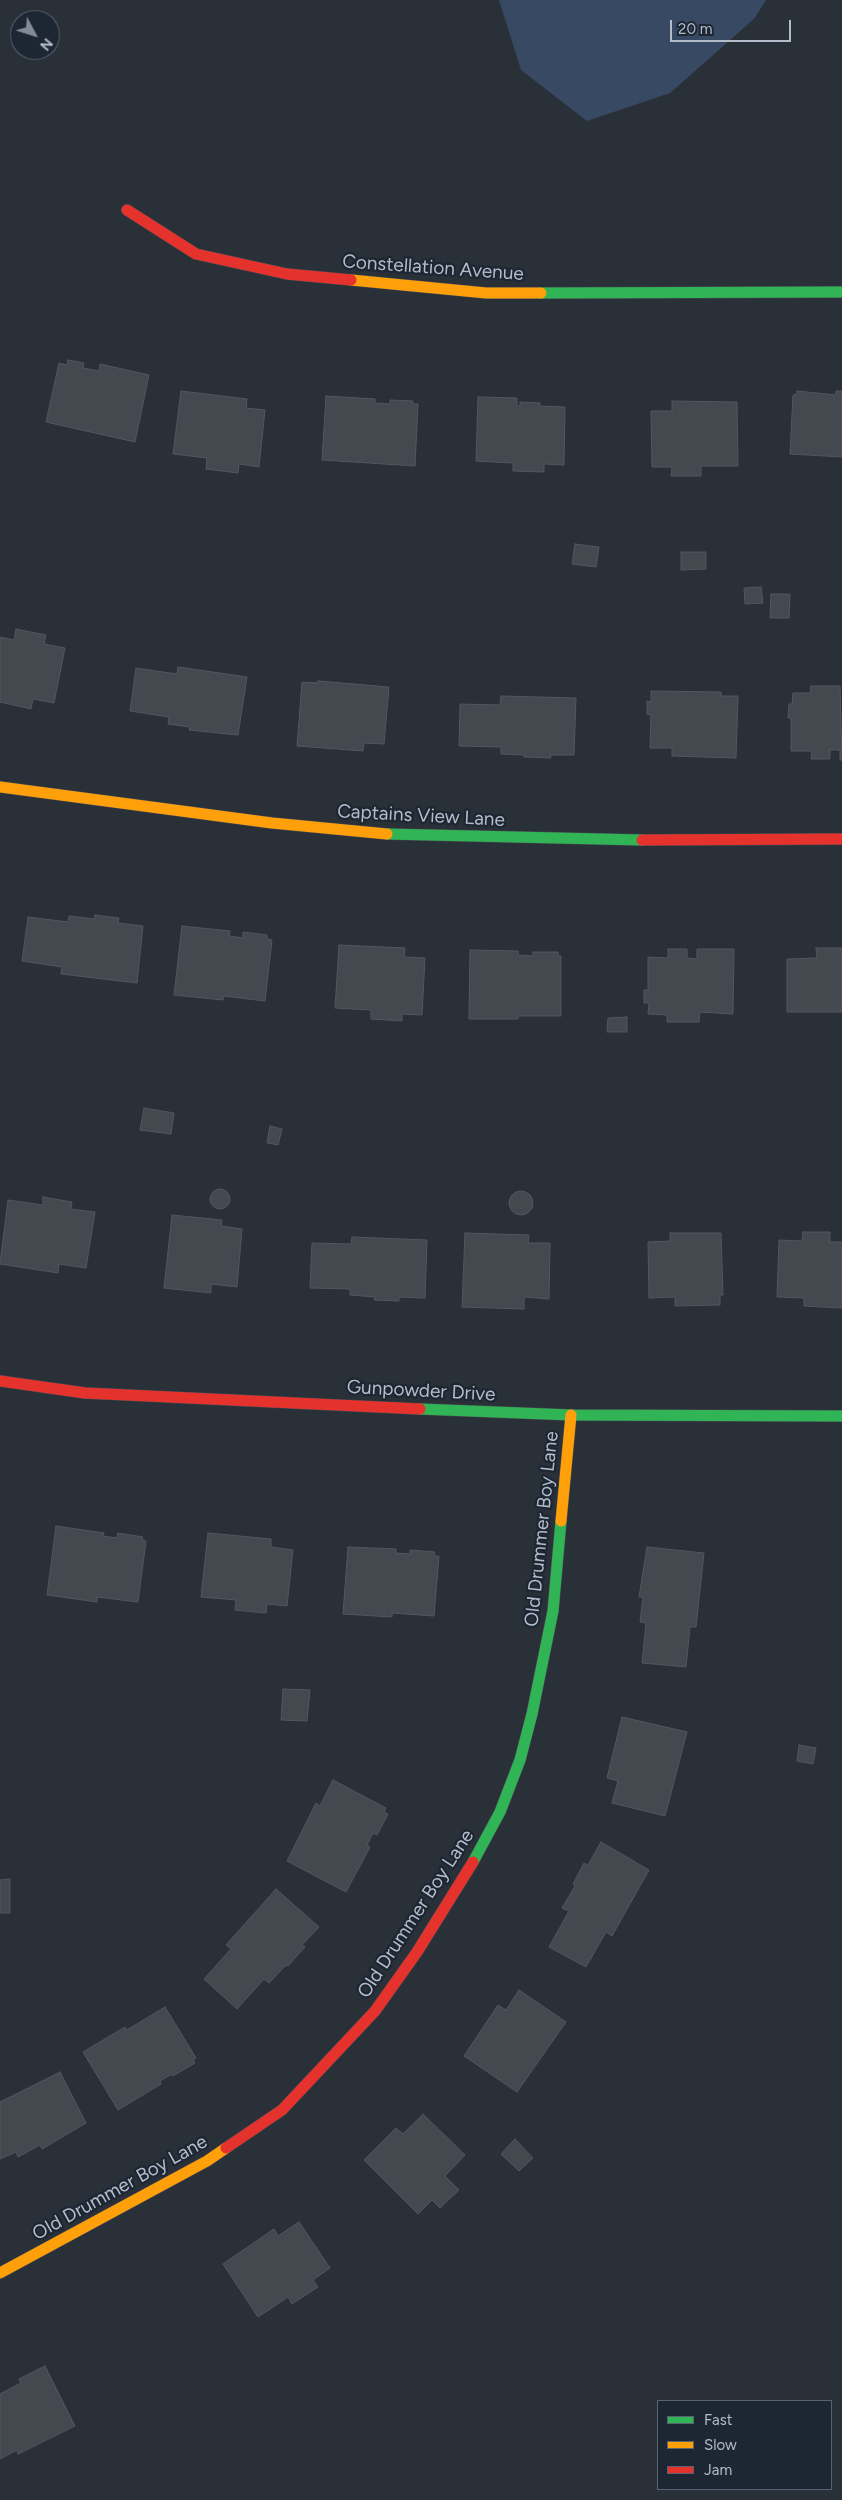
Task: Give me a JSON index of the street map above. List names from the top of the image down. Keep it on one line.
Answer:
{"streets":{"street":["Constellation Avenue","Captains View Lane","Gunpowder Drive","Old Drummer Boy Lane"]},"crossings":[["Gunpowder Drive","Old Drummer Boy Lane"]],"legend":["Fast","Slow","Jam"],"scale_bar":"20 m","north":"bottom right"}
